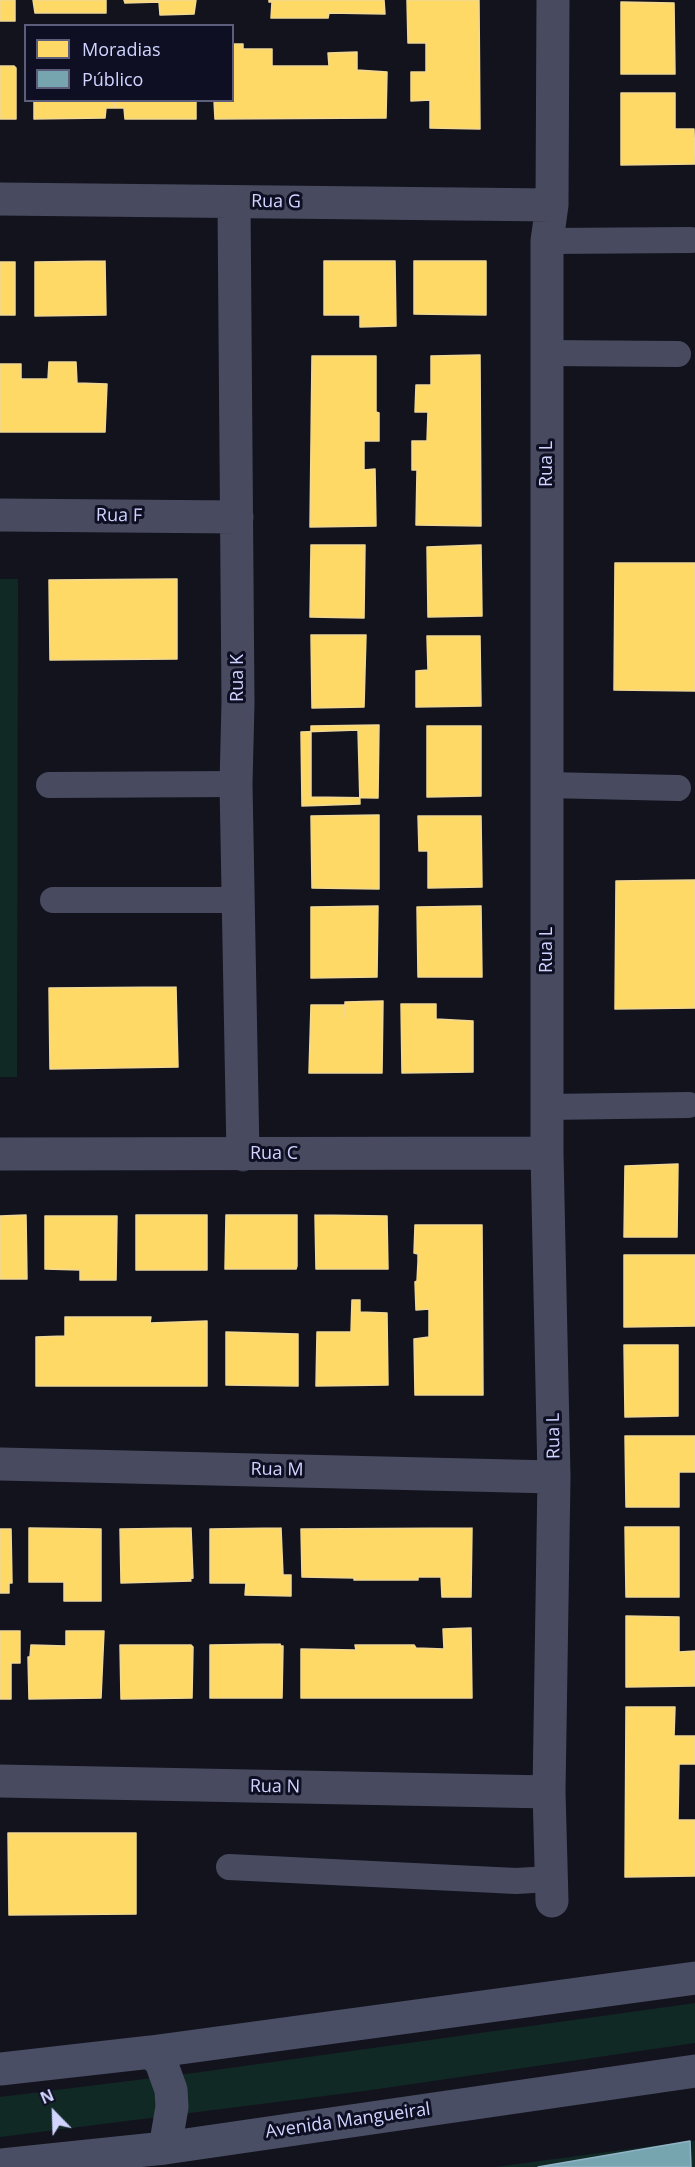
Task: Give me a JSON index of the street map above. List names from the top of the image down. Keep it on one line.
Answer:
{"streets":{"street":["Rua G","Rua L","Rua F","Rua K","Rua C","Rua M","Rua N","Avenida Mangueiral"]},"crossings":[["Rua G","Rua L"],["Rua G","Rua K"],["Rua L","Rua C"],["Rua L","Rua M"],["Rua L","Rua N"],["Rua F","Rua K"],["Rua K","Rua C"]],"legend":["Moradias","Público"],"north":"top left"}
